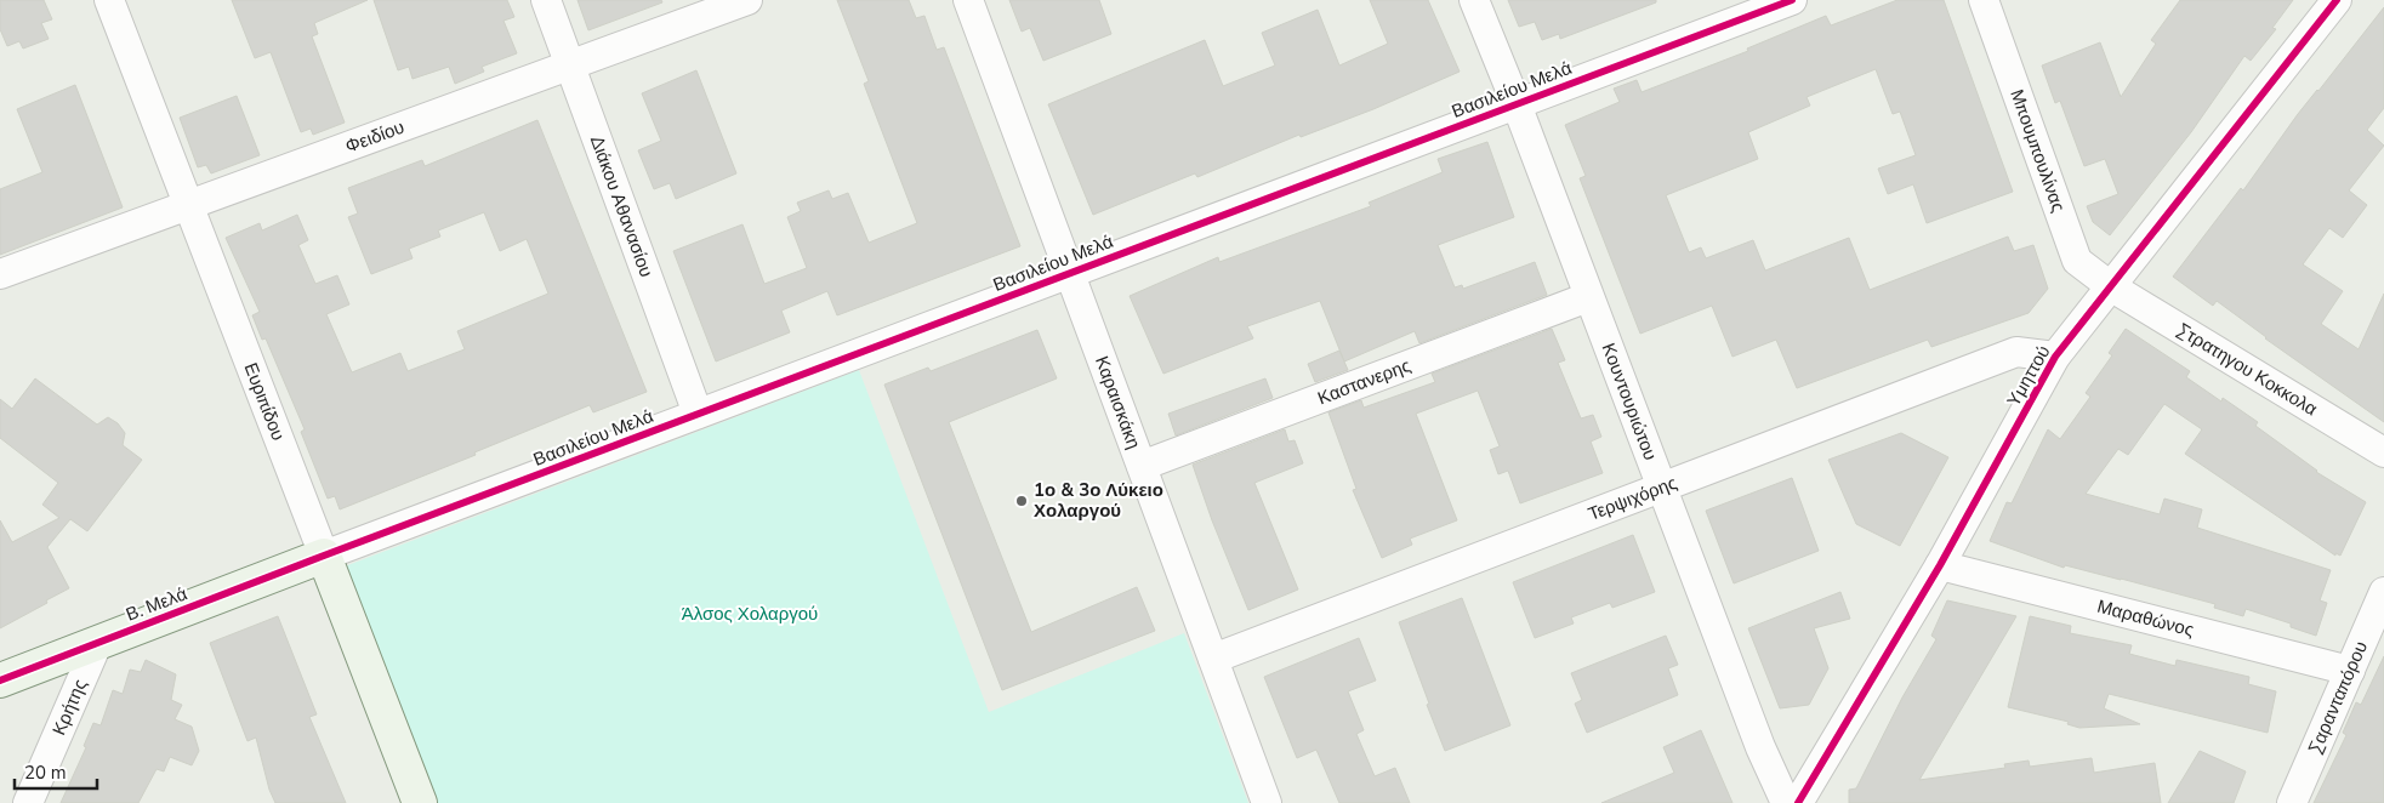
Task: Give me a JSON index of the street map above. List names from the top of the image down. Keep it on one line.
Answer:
{"streets":{"street":["Βασιλείου Μελά","Φειδίου","Μπουμπουλίνας","Διάκου Αθανασίου","Στρατηγου Κοκκολα","Υμηττού","Καστανερης","Ευριπίδου","Καραισκάκη","Κουντουριώτου","Τερψιχόρης","Β. Μελά","Μαραθώνος","Σαρανταπόρου","Κρήτης"]},"crossings":[["Βασιλείου Μελά","Διάκου Αθανασίου"],["Βασιλείου Μελά","Ευριπίδου"],["Βασιλείου Μελά","Καραισκάκη"],["Βασιλείου Μελά","Κουντουριώτου"],["Βασιλείου Μελά","Β. Μελά"],["Φειδίου","Διάκου Αθανασίου"],["Φειδίου","Ευριπίδου"],["Μπουμπουλίνας","Στρατηγου Κοκκολα"],["Μπουμπουλίνας","Υμηττού"],["Στρατηγου Κοκκολα","Υμηττού"],["Υμηττού","Τερψιχόρης"],["Υμηττού","Μαραθώνος"],["Καστανερης","Καραισκάκη"],["Καστανερης","Κουντουριώτου"],["Ευριπίδου","Β. Μελά"],["Καραισκάκη","Τερψιχόρης"],["Κουντουριώτου","Τερψιχόρης"],["Β. Μελά","Κρήτης"],["Μαραθώνος","Σαρανταπόρου"]],"parks":["Άλσος Χολαργού"],"places":["1ο & 3ο Λύκειο Χολαργού"],"scale_bar":"20 m"}
